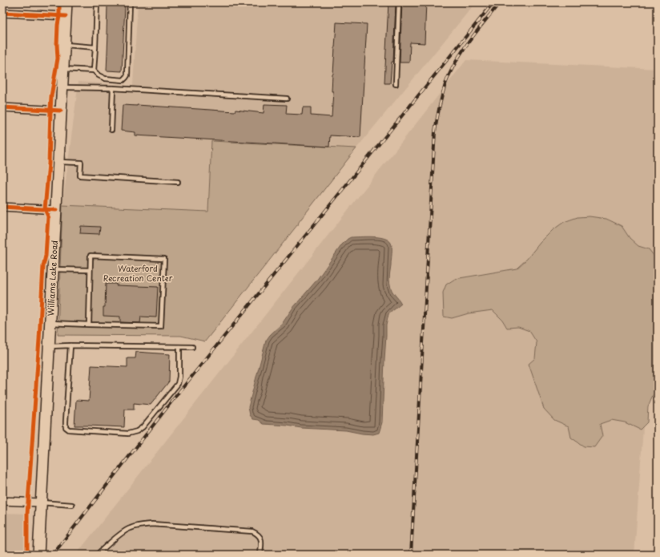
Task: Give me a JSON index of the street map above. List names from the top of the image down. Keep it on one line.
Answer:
{"streets":{"main road":["Williams Lake Road"]},"parks":["Waterford Recreation Center"]}
